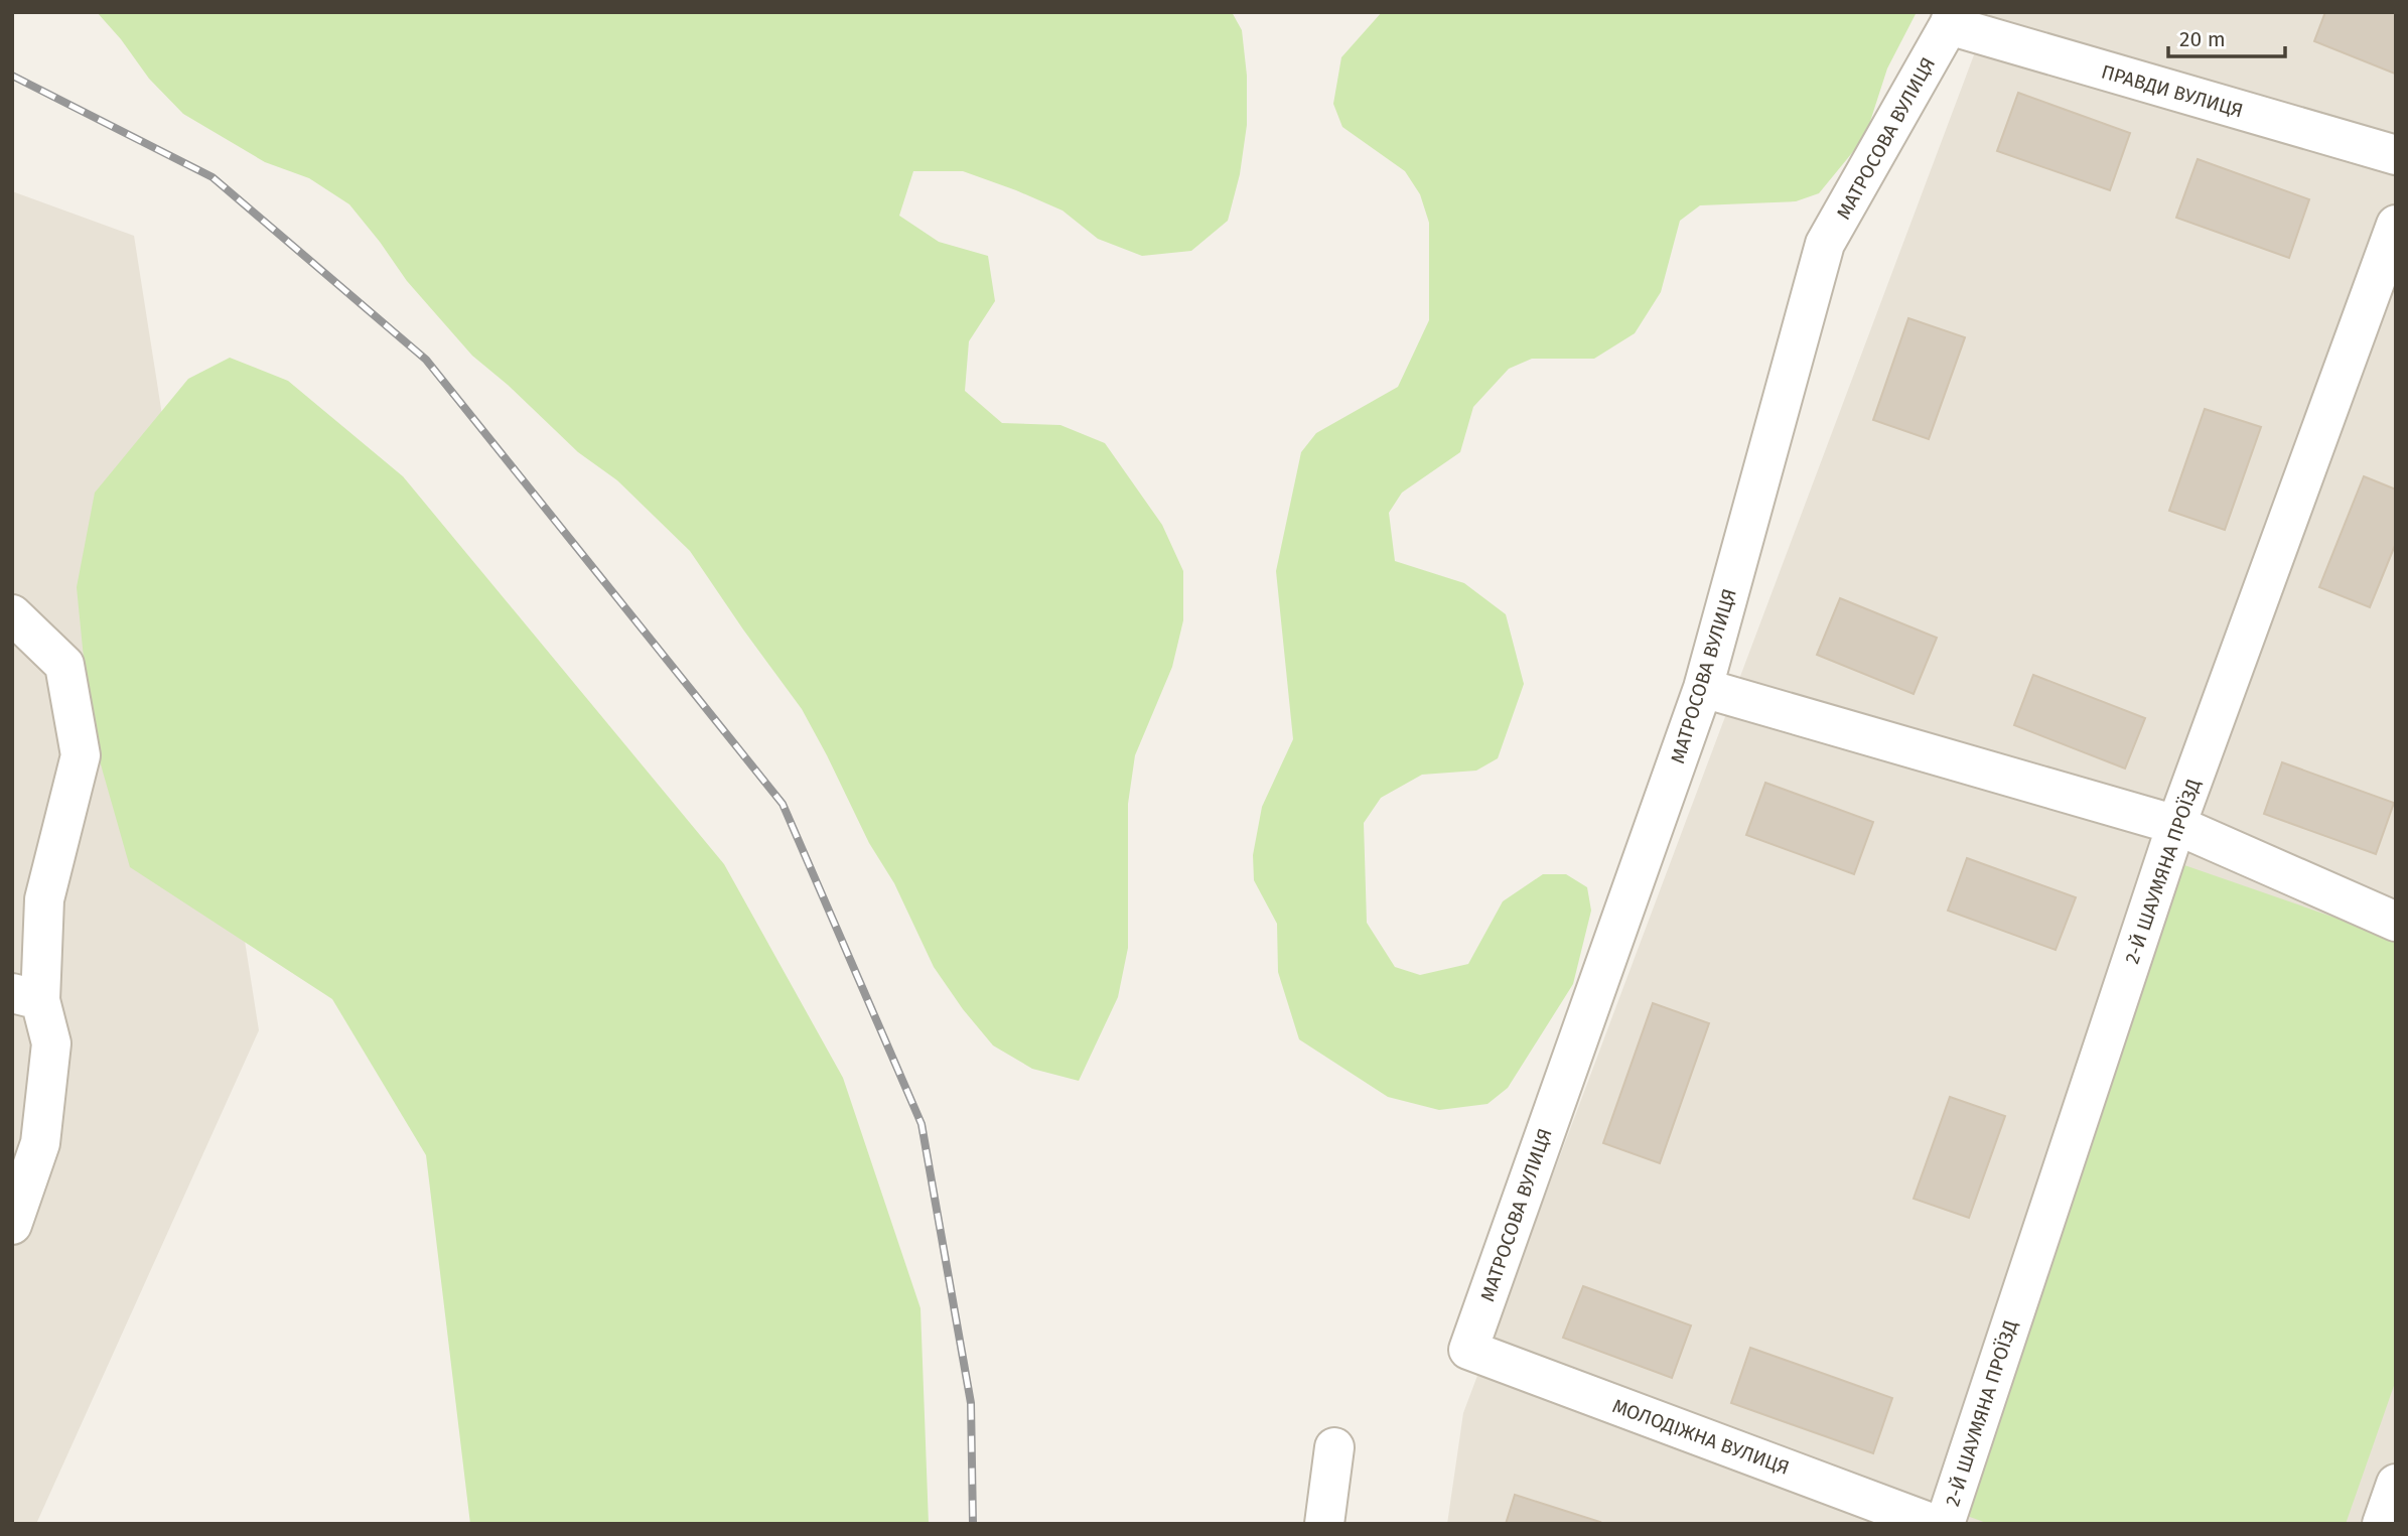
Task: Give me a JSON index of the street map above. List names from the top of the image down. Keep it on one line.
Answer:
{"streets":{"street":["ПРАВДИ ВУЛИЦЯ","МАТРОСОВА ВУЛИЦЯ","2-Й ШАУМЯНА ПРОЇЗД","МОЛОДІЖНА ВУЛИЦЯ"]},"crossings":[["ПРАВДИ ВУЛИЦЯ","МАТРОСОВА ВУЛИЦЯ"],["МАТРОСОВА ВУЛИЦЯ","МОЛОДІЖНА ВУЛИЦЯ"]],"scale_bar":"20 m"}
